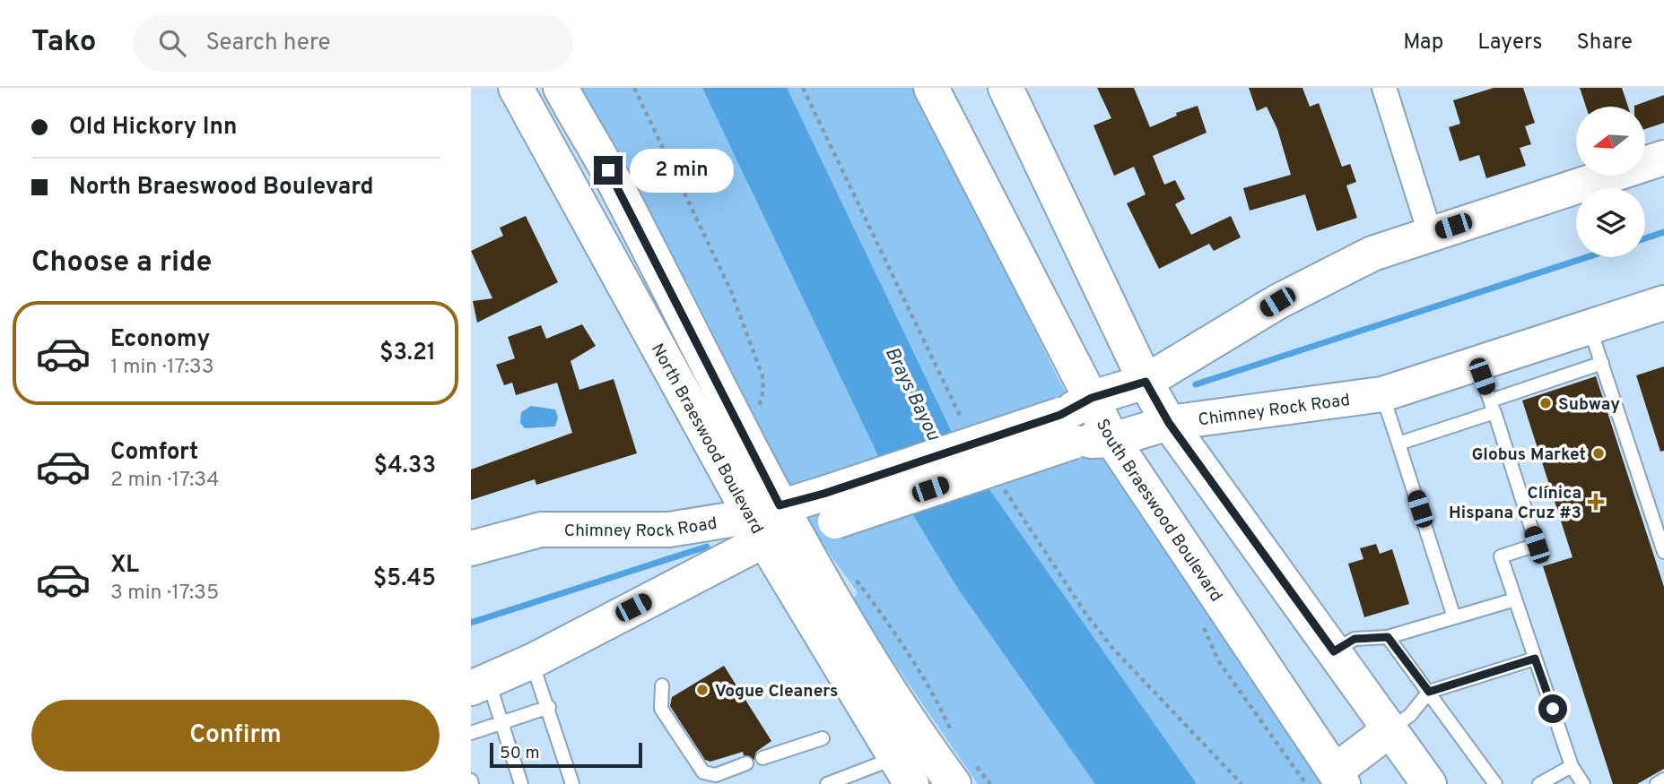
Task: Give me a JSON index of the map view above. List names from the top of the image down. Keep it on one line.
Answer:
{"streets":{"main road":["Chimney Rock Road","North Braeswood Boulevard","South Braeswood Boulevard"]},"crossings":[["Chimney Rock Road","North Braeswood Boulevard"],["Chimney Rock Road","South Braeswood Boulevard"]],"water":["Brays Bayou"],"places":{"other":["Subway","Globus Market","Vogue Cleaners"],"health":["Clínica Hispana Cruz #3"]},"scale_bar":"50 m","north":"left","page":{"header":"Tako","search":"Search here","nav":["Map","Layers","Share"],"banner":["Old Hickory Inn","North Braeswood Boulevard"],"bubble":"2 min","heading":"Choose a ride","list":[{"name":"Economy","note":"1 min · 17:33","value":"$3.21"},{"name":"Comfort","note":"2 min · 17:34","value":"$4.33"},{"name":"XL","note":"3 min · 17:35","value":"$5.45"}],"buttons":"Confirm","scale":"50 m"}}
